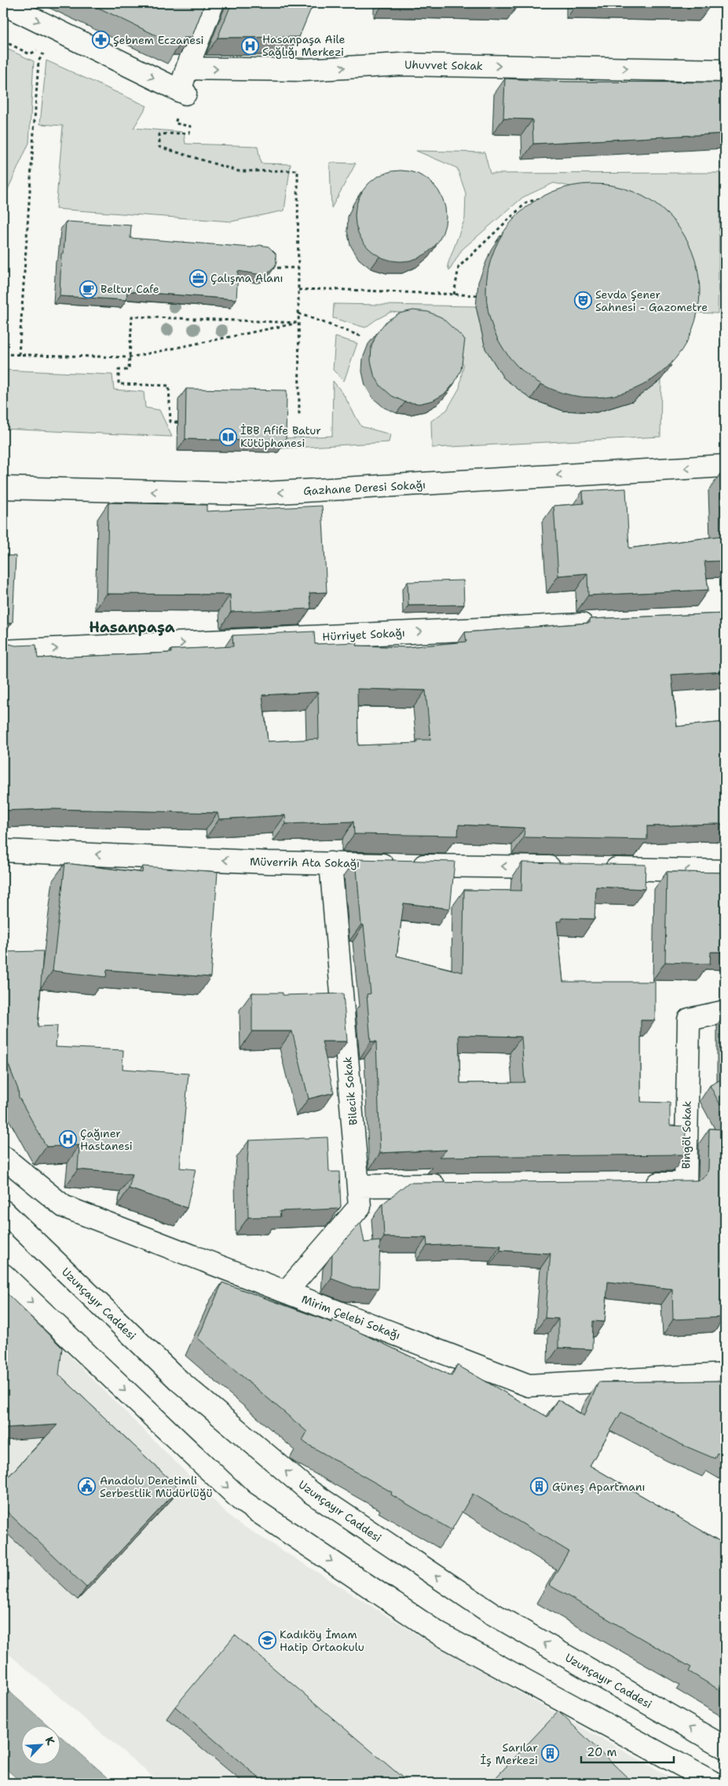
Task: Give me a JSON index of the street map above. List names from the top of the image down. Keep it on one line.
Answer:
{"streets":{"street":["Uhuvvet Sokak","Gazhane Deresi Sokağı","Hürriyet Sokağı","Müverrih Ata Sokağı","Bilecik Sokak","Bingöl Sokak","Uzunçayır Caddesi","Mirim Çelebi Sokağı"]},"crossings":[["Müverrih Ata Sokağı","Bilecik Sokak"],["Bilecik Sokak","Mirim Çelebi Sokağı"]],"one_way":["Uhuvvet Sokak","Gazhane Deresi Sokağı","Hürriyet Sokağı","Müverrih Ata Sokağı"],"districts":["Hasanpaşa"],"places":{"pharmacy":["Şebnem Eczanesi"],"hospital":["Hasanpaşa Aile Sağlığı Merkezi","Çağıner Hastanesi"],"office":["Çalışma Alanı"],"cafe":["Beltur Cafe"],"theatre":["Sevda Şener Sahnesi - Gazometre"],"library":["İBB Afife Batur Kütüphanesi"],"public building":["Anadolu Denetimli Serbestlik Müdürlüğü"],"building":["Güneş Apartmanı","Sarılar İş Merkezi"],"school or university":["Kadıköy İmam Hatip Ortaokulu"]},"scale_bar":"20 m","north":"top right"}
